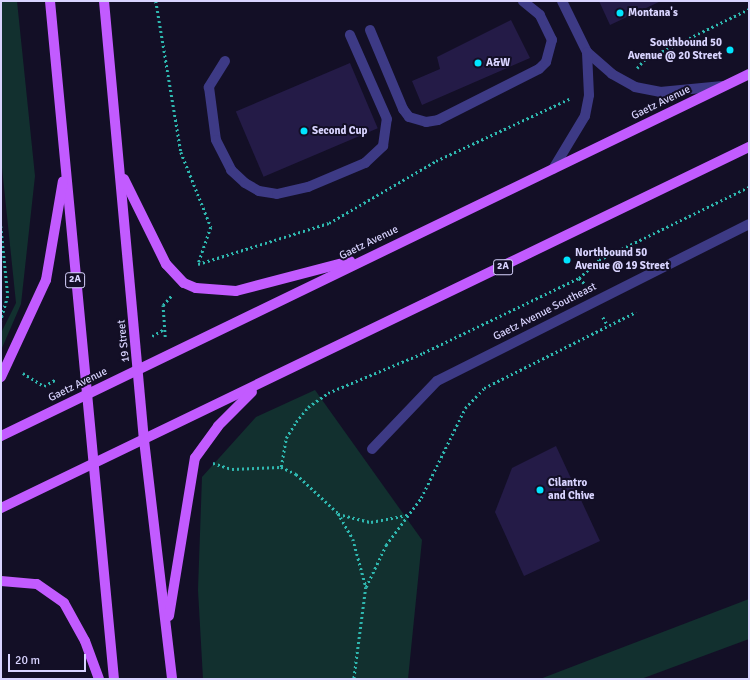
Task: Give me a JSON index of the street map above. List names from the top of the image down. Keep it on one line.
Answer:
{"streets":{"main road":["Gaetz Avenue","2A","19 Street"],"street":["Gaetz Avenue Southeast"]},"crossings":[["Gaetz Avenue","2A"],["Gaetz Avenue","19 Street"],["2A","19 Street"]],"places":["Montana's","Southbound 50 Avenue @ 20 Street","A&W","Second Cup","Northbound 50 Avenue @ 19 Street","Cilantro and Chive"],"scale_bar":"20 m"}
